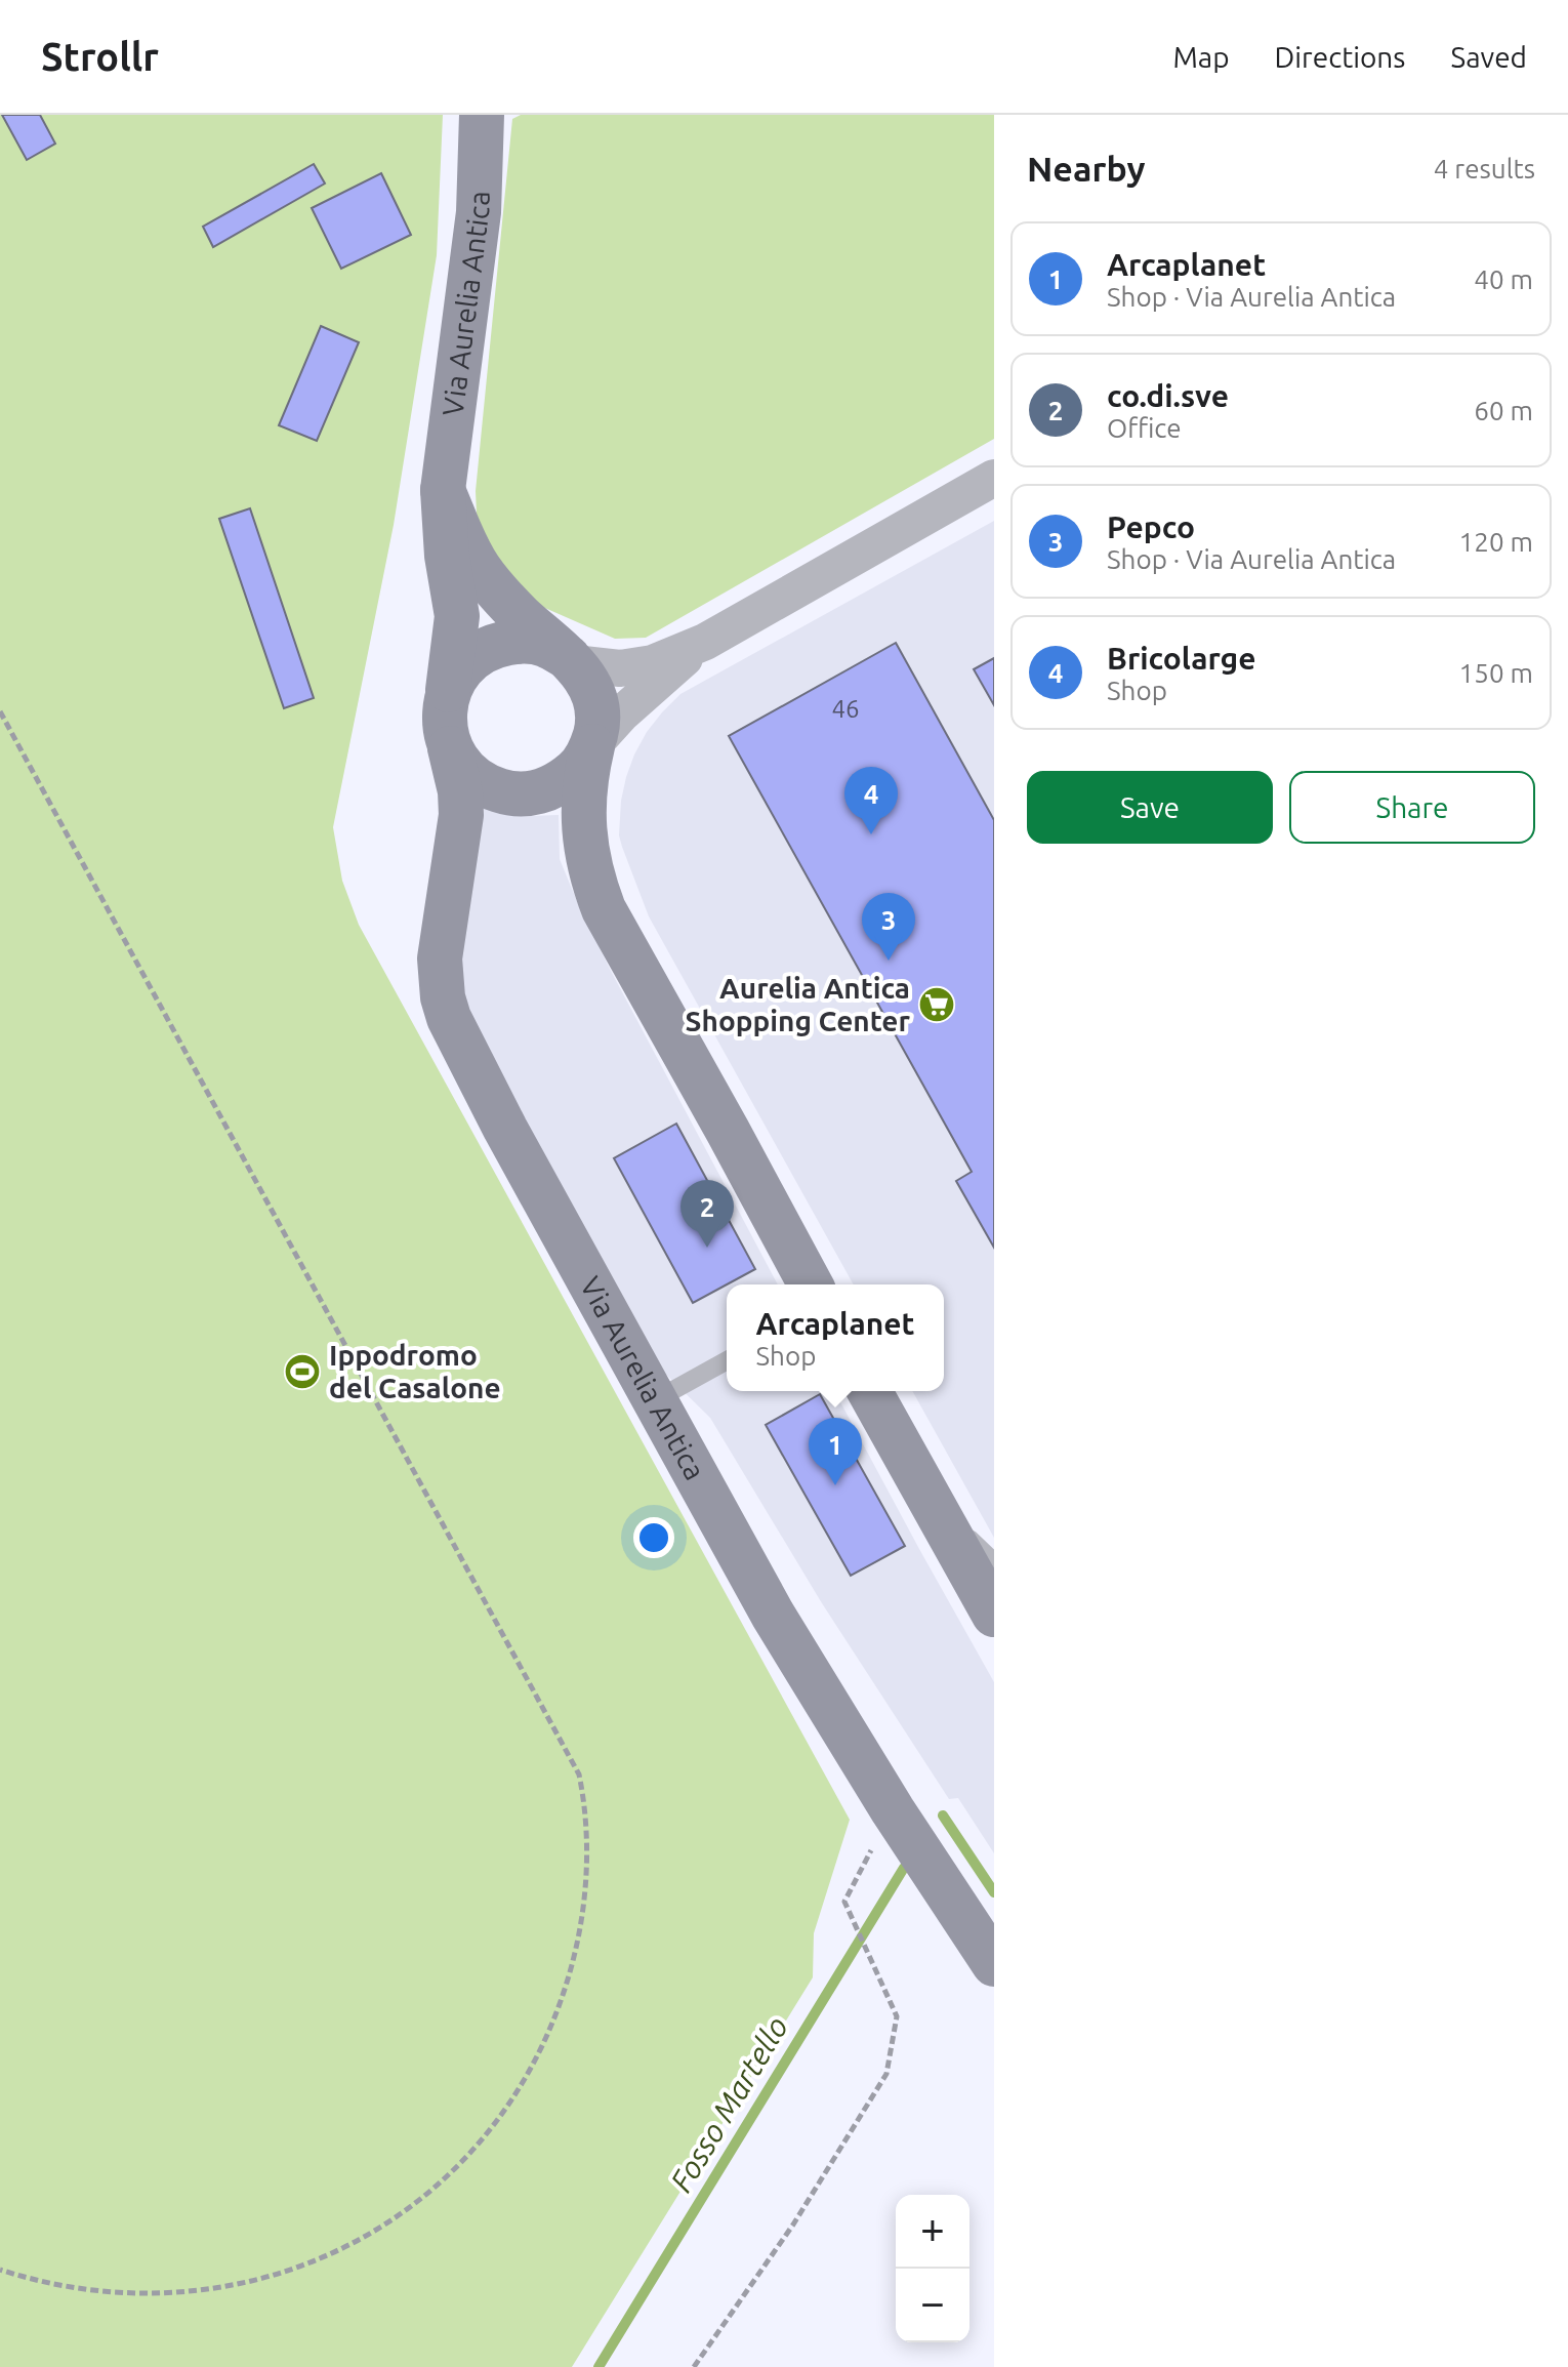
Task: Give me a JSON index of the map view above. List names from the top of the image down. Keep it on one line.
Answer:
{"streets":{"street":["Via Aurelia Antica"]},"water":["Fosso Martello"],"places":{"supermarket":["Aurelia Antica Shopping Center"],"sports":["Ippodromo del Casalone"]},"house_numbers":["46"],"page":{"header":"Strollr","nav":["Map","Directions","Saved"],"heading":["Nearby","4 results"],"list":[{"mark":"1","name":"Arcaplanet","note":"Shop · Via Aurelia Antica","value":"40 m"},{"mark":"2","name":"co.di.sve","note":"Office","value":"60 m"},{"mark":"3","name":"Pepco","note":"Shop · Via Aurelia Antica","value":"120 m"},{"mark":"4","name":"Bricolarge","note":"Shop","value":"150 m"}],"buttons":["Save","Share"],"pins":["4","3","2","1"],"popup":["Arcaplanet","Shop"],"map_buttons":["+","−"]}}
